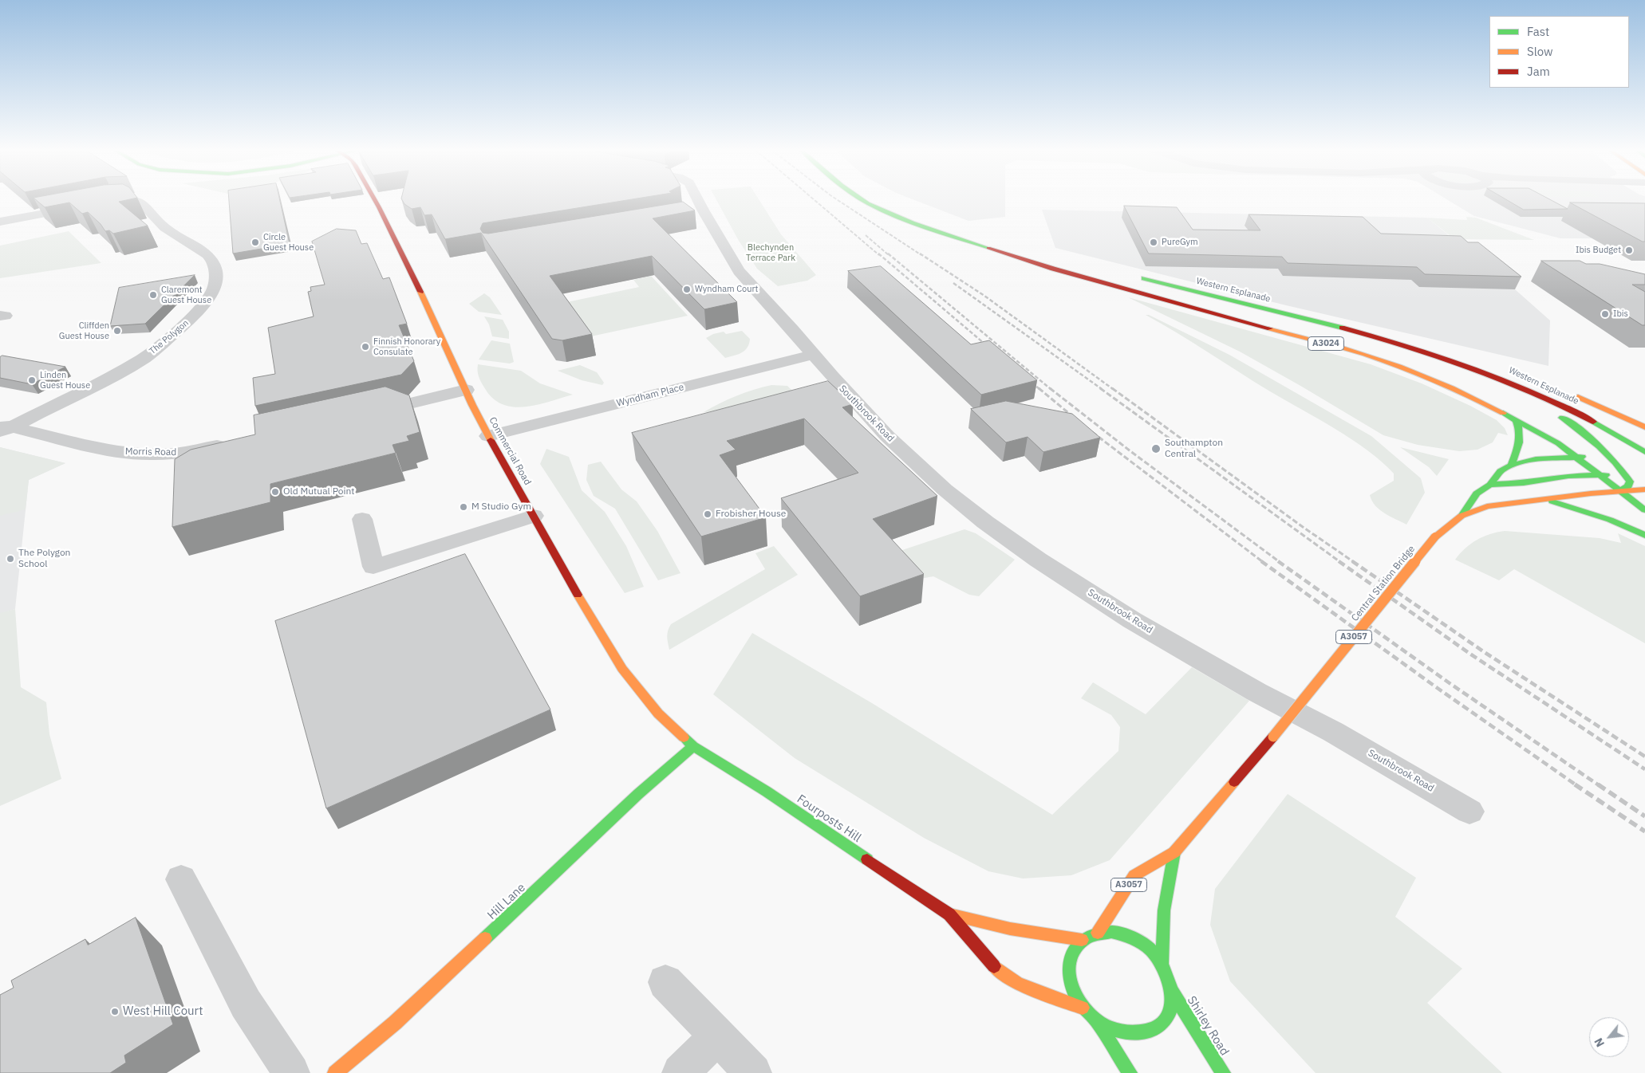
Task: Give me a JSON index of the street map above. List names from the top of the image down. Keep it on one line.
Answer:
{"streets":{"main road":["Western Esplanade","A3024","Commercial Road","Central Station Bridge","A3057","Fourposts Hill","Hill Lane","Shirley Road"],"street":["The Polygon","Wyndham Place","Southbrook Road","Morris Road"]},"crossings":[["The Polygon","Morris Road"],["A3024","A3057"],["Wyndham Place","Southbrook Road"],["Wyndham Place","Commercial Road"],["Commercial Road","Fourposts Hill"],["Commercial Road","Hill Lane"],["Central Station Bridge","A3057"],["A3057","Fourposts Hill"],["A3057","Shirley Road"],["Fourposts Hill","Hill Lane"],["Fourposts Hill","Shirley Road"]],"parks":["Blechynden Terrace Park"],"places":["Circle Guest House","PureGym","Ibis Budget","Wyndham Court","Claremont Guest House","Ibis","Cliffden Guest House","Finnish Honorary Consulate","Linden Guest House","Southampton Central","Old Mutual Point","M Studio Gym","Frobisher House","The Polygon School","West Hill Court"],"legend":["Fast","Slow","Jam"],"north":"bottom left"}
